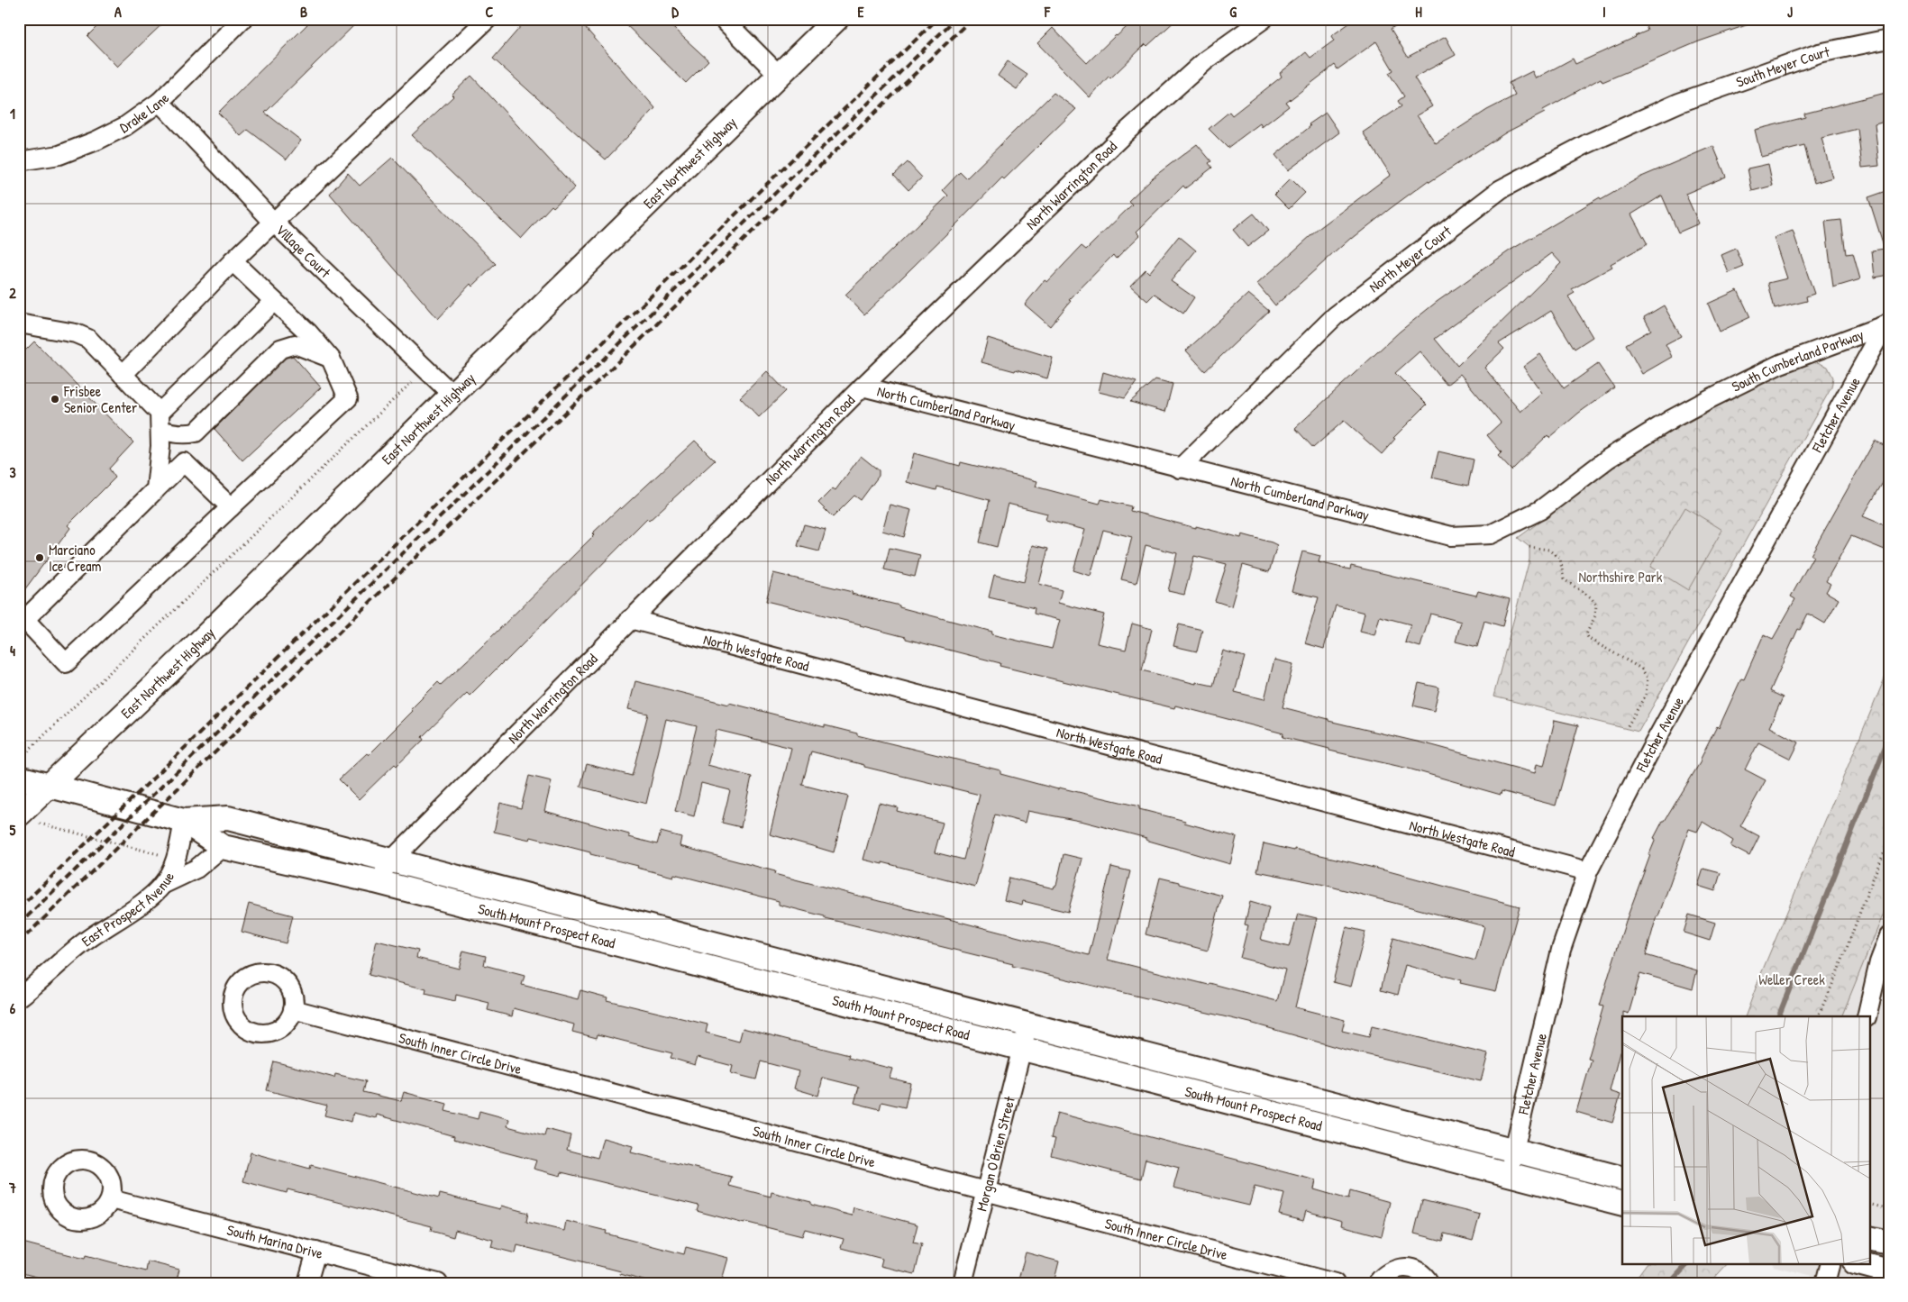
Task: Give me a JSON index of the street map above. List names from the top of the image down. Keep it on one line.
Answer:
{"streets":{"main road":["East Northwest Highway","South Mount Prospect Road"],"street":["South Meyer Court","Drake Lane","North Warrington Road","Village Court","North Meyer Court","South Cumberland Parkway","North Cumberland Parkway","Fletcher Avenue","North Westgate Road","East Prospect Avenue","South Inner Circle Drive","Morgan O'Brien Street","South Marina Drive"]},"crossings":[["South Meyer Court","North Meyer Court"],["Drake Lane","Village Court"],["East Northwest Highway","Village Court"],["East Northwest Highway","South Mount Prospect Road"],["North Warrington Road","North Cumberland Parkway"],["North Warrington Road","North Westgate Road"],["North Warrington Road","South Mount Prospect Road"],["North Meyer Court","North Cumberland Parkway"],["South Cumberland Parkway","North Cumberland Parkway"],["South Cumberland Parkway","Fletcher Avenue"],["Fletcher Avenue","North Westgate Road"],["Fletcher Avenue","South Mount Prospect Road"],["East Prospect Avenue","South Mount Prospect Road"],["South Mount Prospect Road","Morgan O'Brien Street"],["South Inner Circle Drive","Morgan O'Brien Street"]],"parks":["Northshire Park","Weller Creek"],"places":["Frisbee Senior Center","Marciano Ice Cream"],"grid":{"columns":["A","B","C","D","E","F","G","H","I","J"],"rows":["1","2","3","4","5","6","7"]}}
